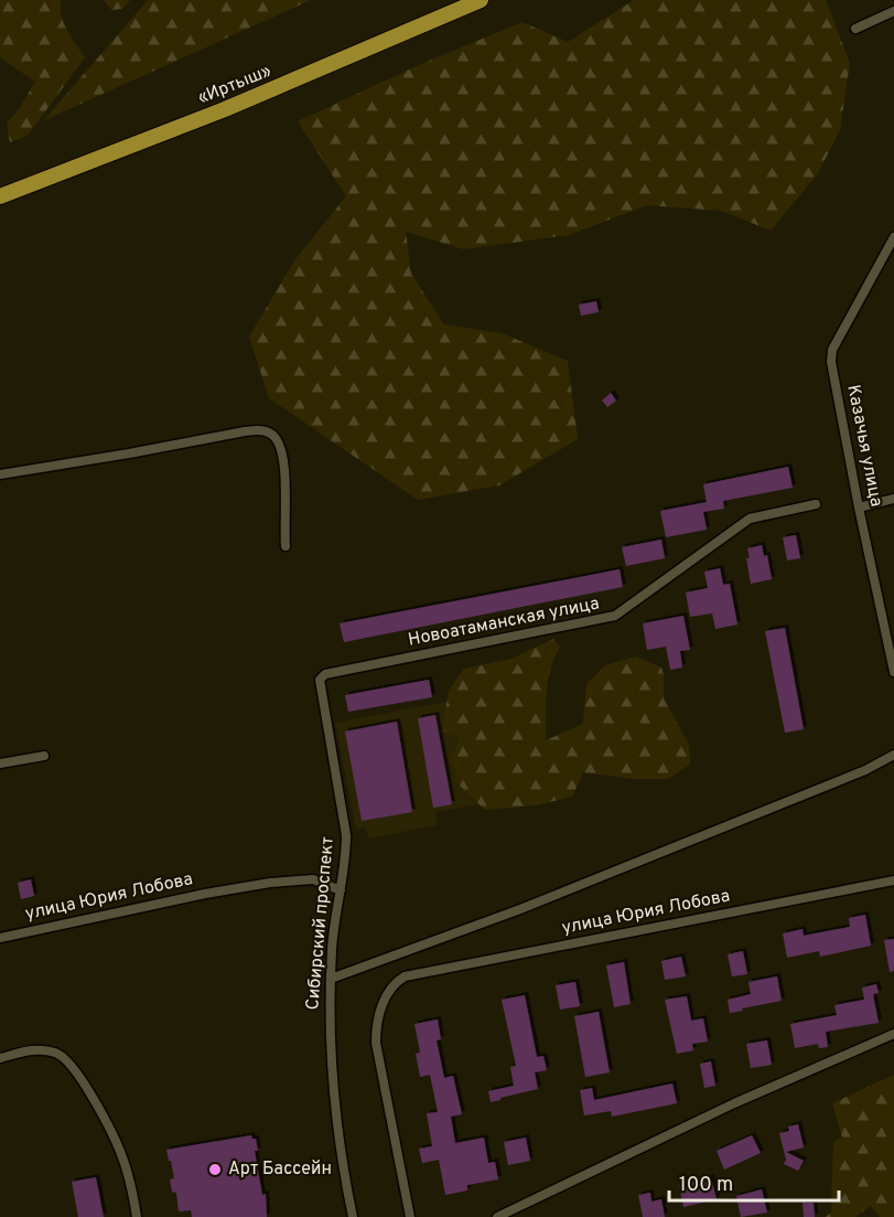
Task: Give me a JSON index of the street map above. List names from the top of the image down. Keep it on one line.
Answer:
{"streets":{"highway":["«Иртыш»"],"street":["Казачья улица","Новоатаманская улица","улица Юрия Лобова","Сибирский проспект"]},"crossings":[["Новоатаманская улица","Сибирский проспект"],["улица Юрия Лобова","Сибирский проспект"]],"places":["Арт Бассейн"],"scale_bar":"100 m"}
